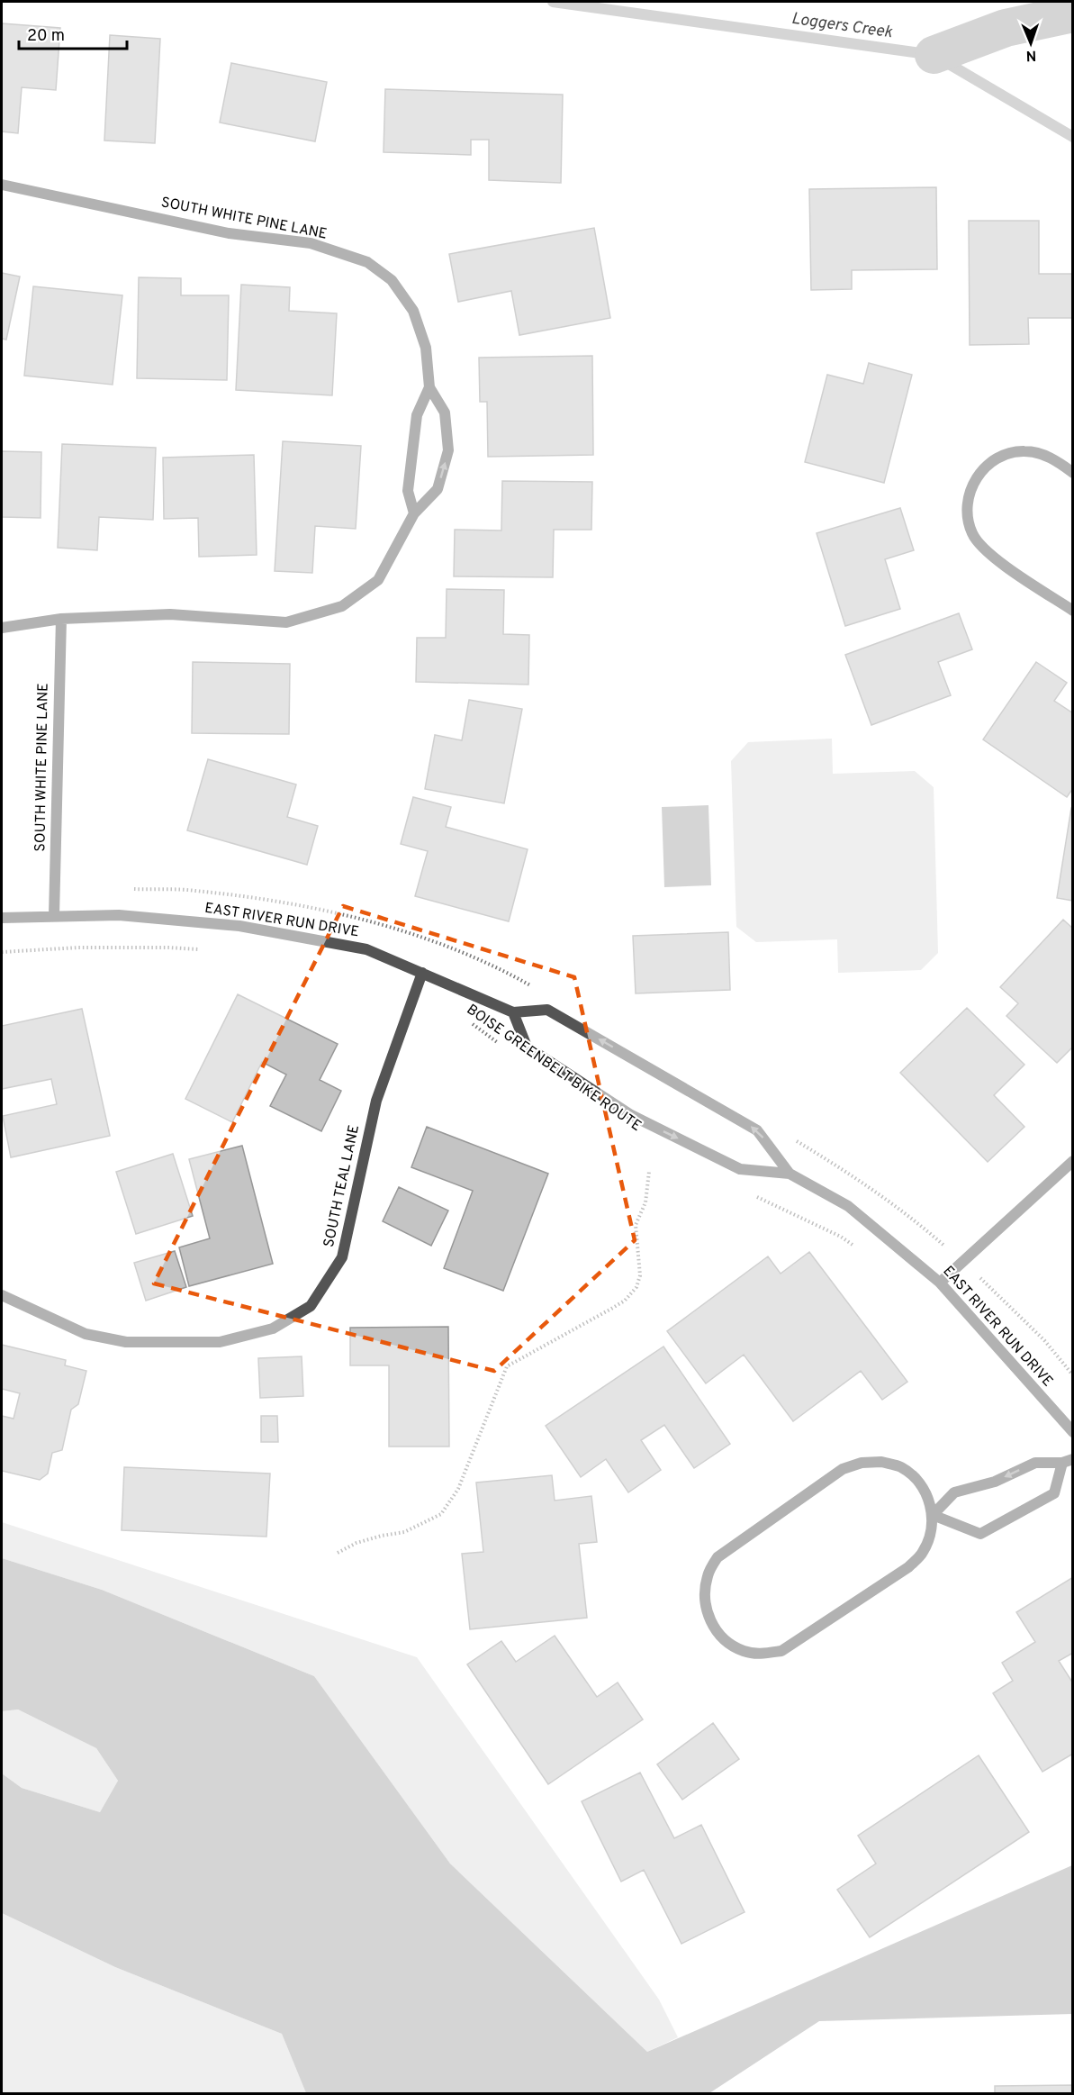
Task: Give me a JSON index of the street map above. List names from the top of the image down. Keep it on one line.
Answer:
{"streets":{"street":["SOUTH WHITE PINE LANE","EAST RIVER RUN DRIVE","SOUTH TEAL LANE"],"path":["BOISE GREENBELT BIKE ROUTE"]},"crossings":[["SOUTH WHITE PINE LANE","EAST RIVER RUN DRIVE"],["EAST RIVER RUN DRIVE","SOUTH TEAL LANE"]],"water":["Loggers Creek"],"scale_bar":"20 m","north":"bottom"}
